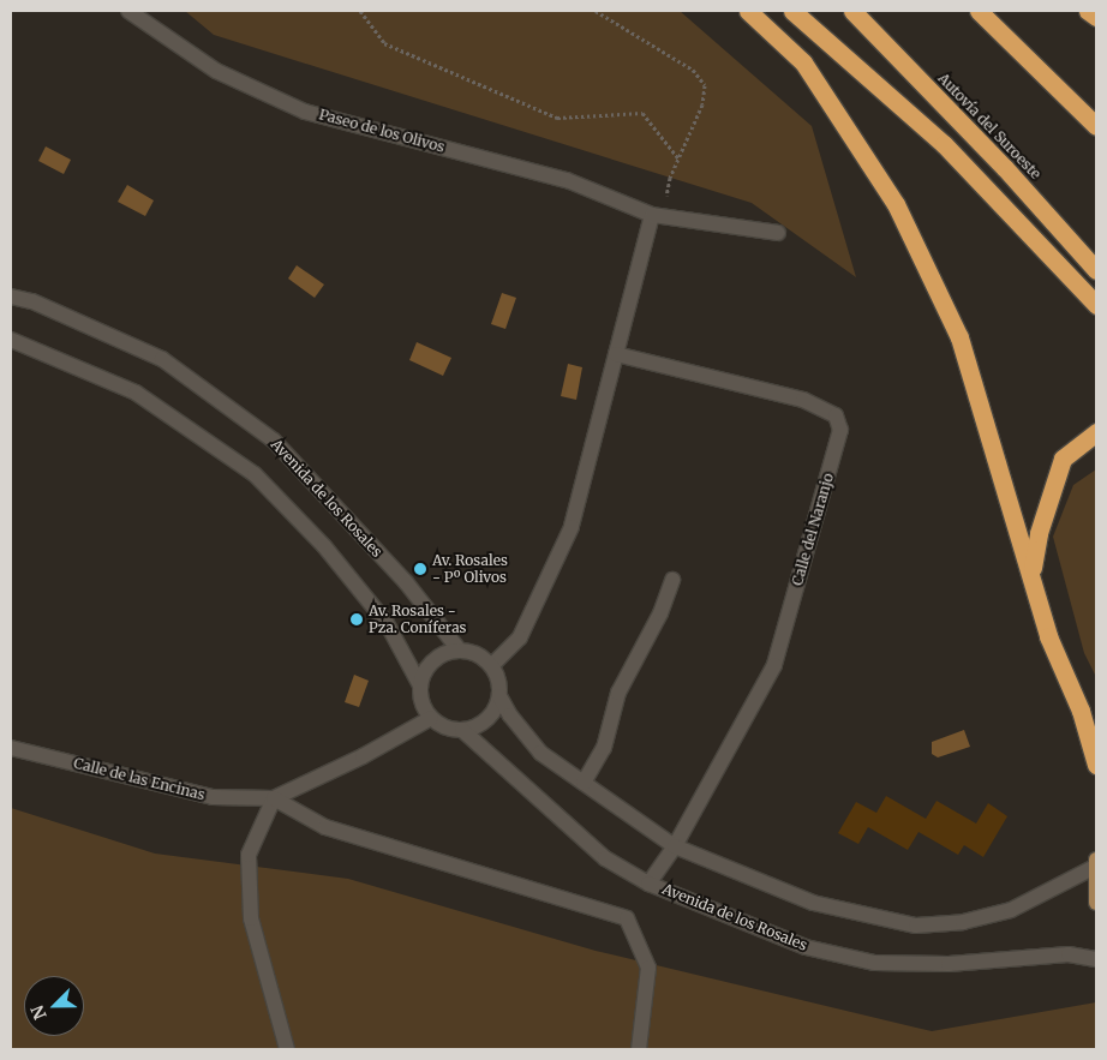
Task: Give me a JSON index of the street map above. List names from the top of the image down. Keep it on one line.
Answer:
{"streets":{"highway":["Autovía del Suroeste"],"street":["Paseo de los Olivos","Avenida de los Rosales","Calle del Naranjo","Calle de las Encinas"]},"crossings":[["Avenida de los Rosales","Calle del Naranjo"],["Avenida de los Rosales","Calle de las Encinas"]],"places":["Av. Rosales - Pº Olivos","Av. Rosales - Pza. Coníferas"],"north":"bottom left"}
